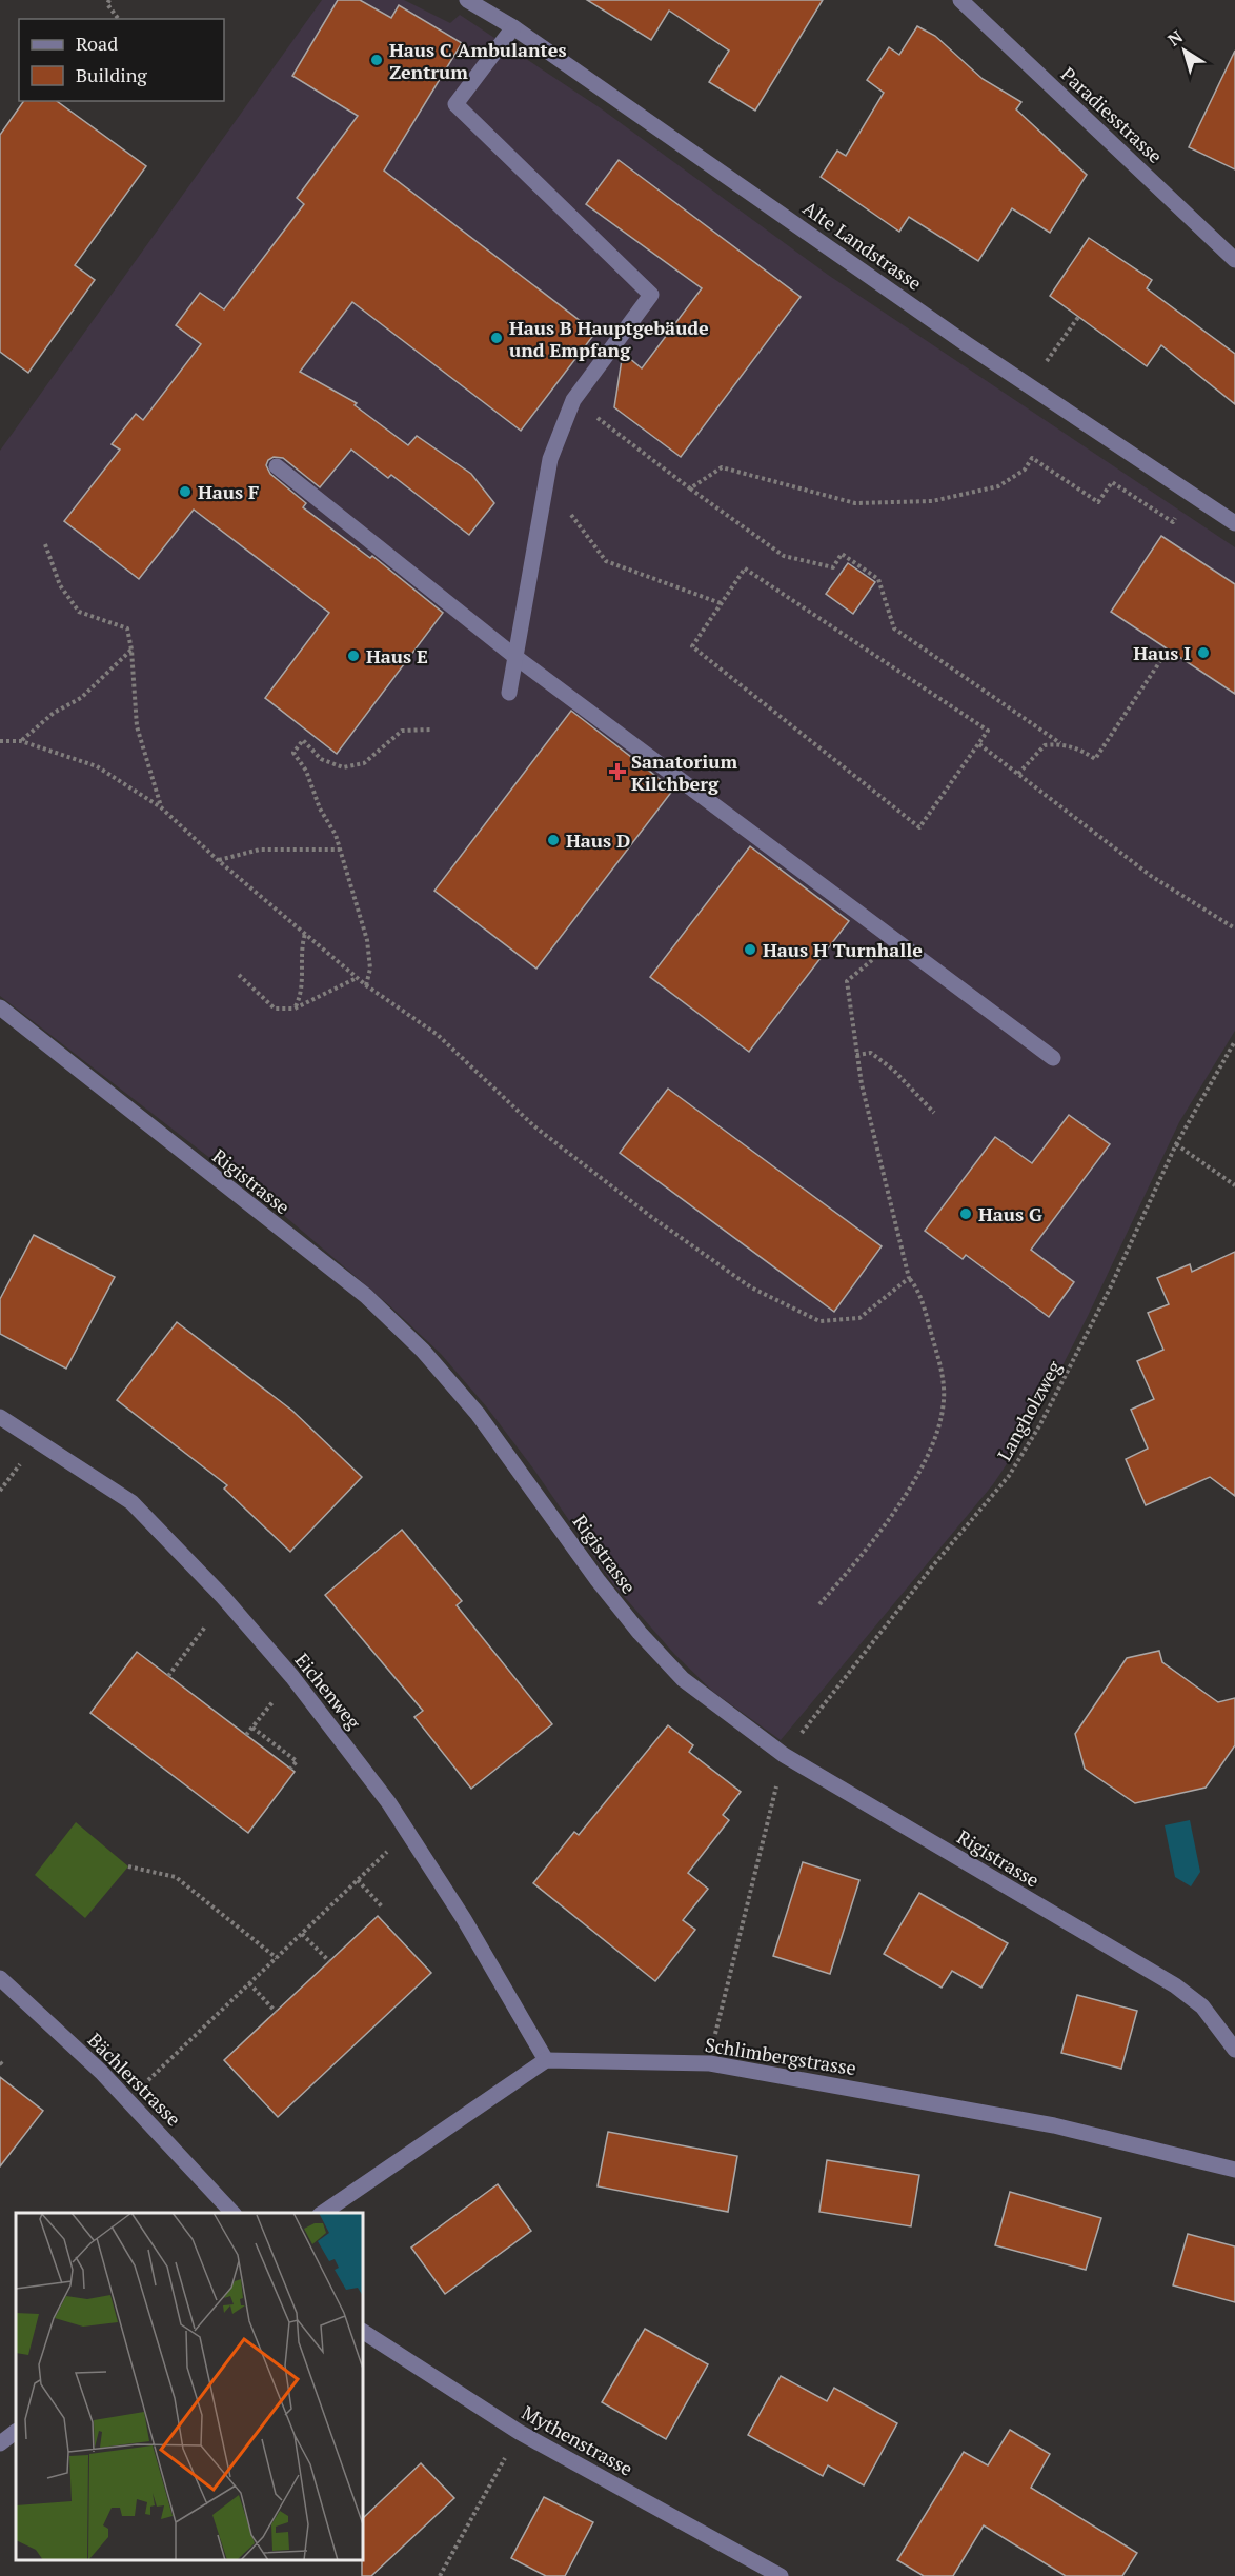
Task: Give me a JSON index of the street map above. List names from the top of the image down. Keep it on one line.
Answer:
{"streets":{"street":["Paradiesstrasse","Alte Landstrasse","Rigistrasse","Eichenweg","Schlimbergstrasse","Bächlerstrasse","Mythenstrasse"],"path":["Langholzweg"]},"crossings":[["Rigistrasse","Langholzweg"],["Eichenweg","Schlimbergstrasse"]],"places":{"other":["Haus C Ambulantes Zentrum","Haus B Hauptgebäude und Empfang","Haus F","Haus I","Haus E","Haus D","Haus H Turnhalle","Haus G"],"health":["Sanatorium Kilchberg"]},"legend":["Road","Building"],"north":"top left"}
